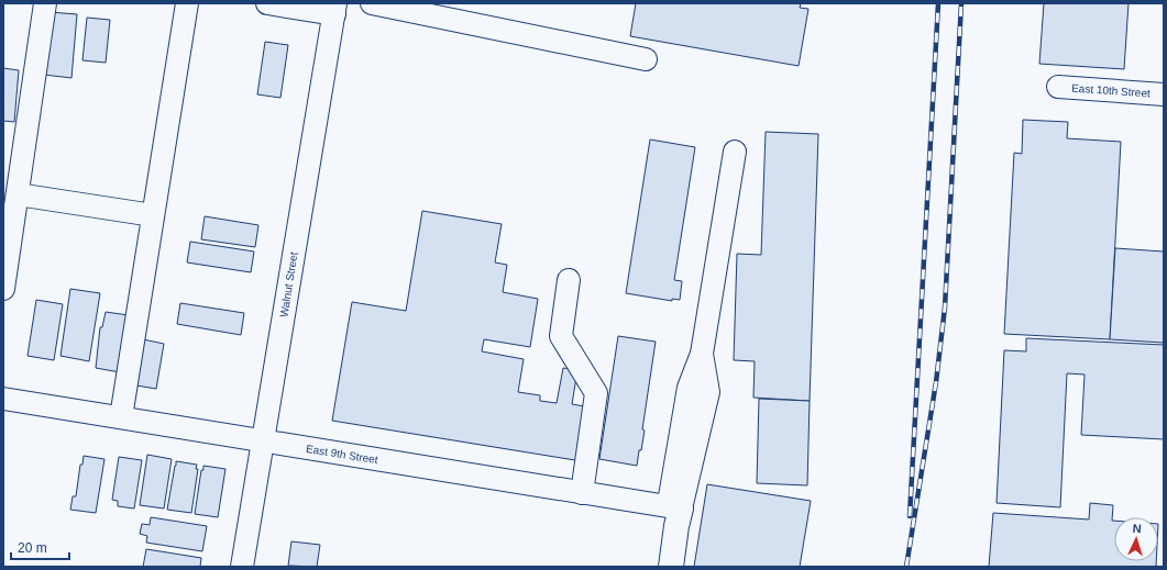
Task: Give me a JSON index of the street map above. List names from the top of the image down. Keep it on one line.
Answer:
{"streets":{"street":["East 10th Street","Walnut Street","East 9th Street"]},"crossings":[["Walnut Street","East 9th Street"]],"scale_bar":"20 m","north":"top"}
